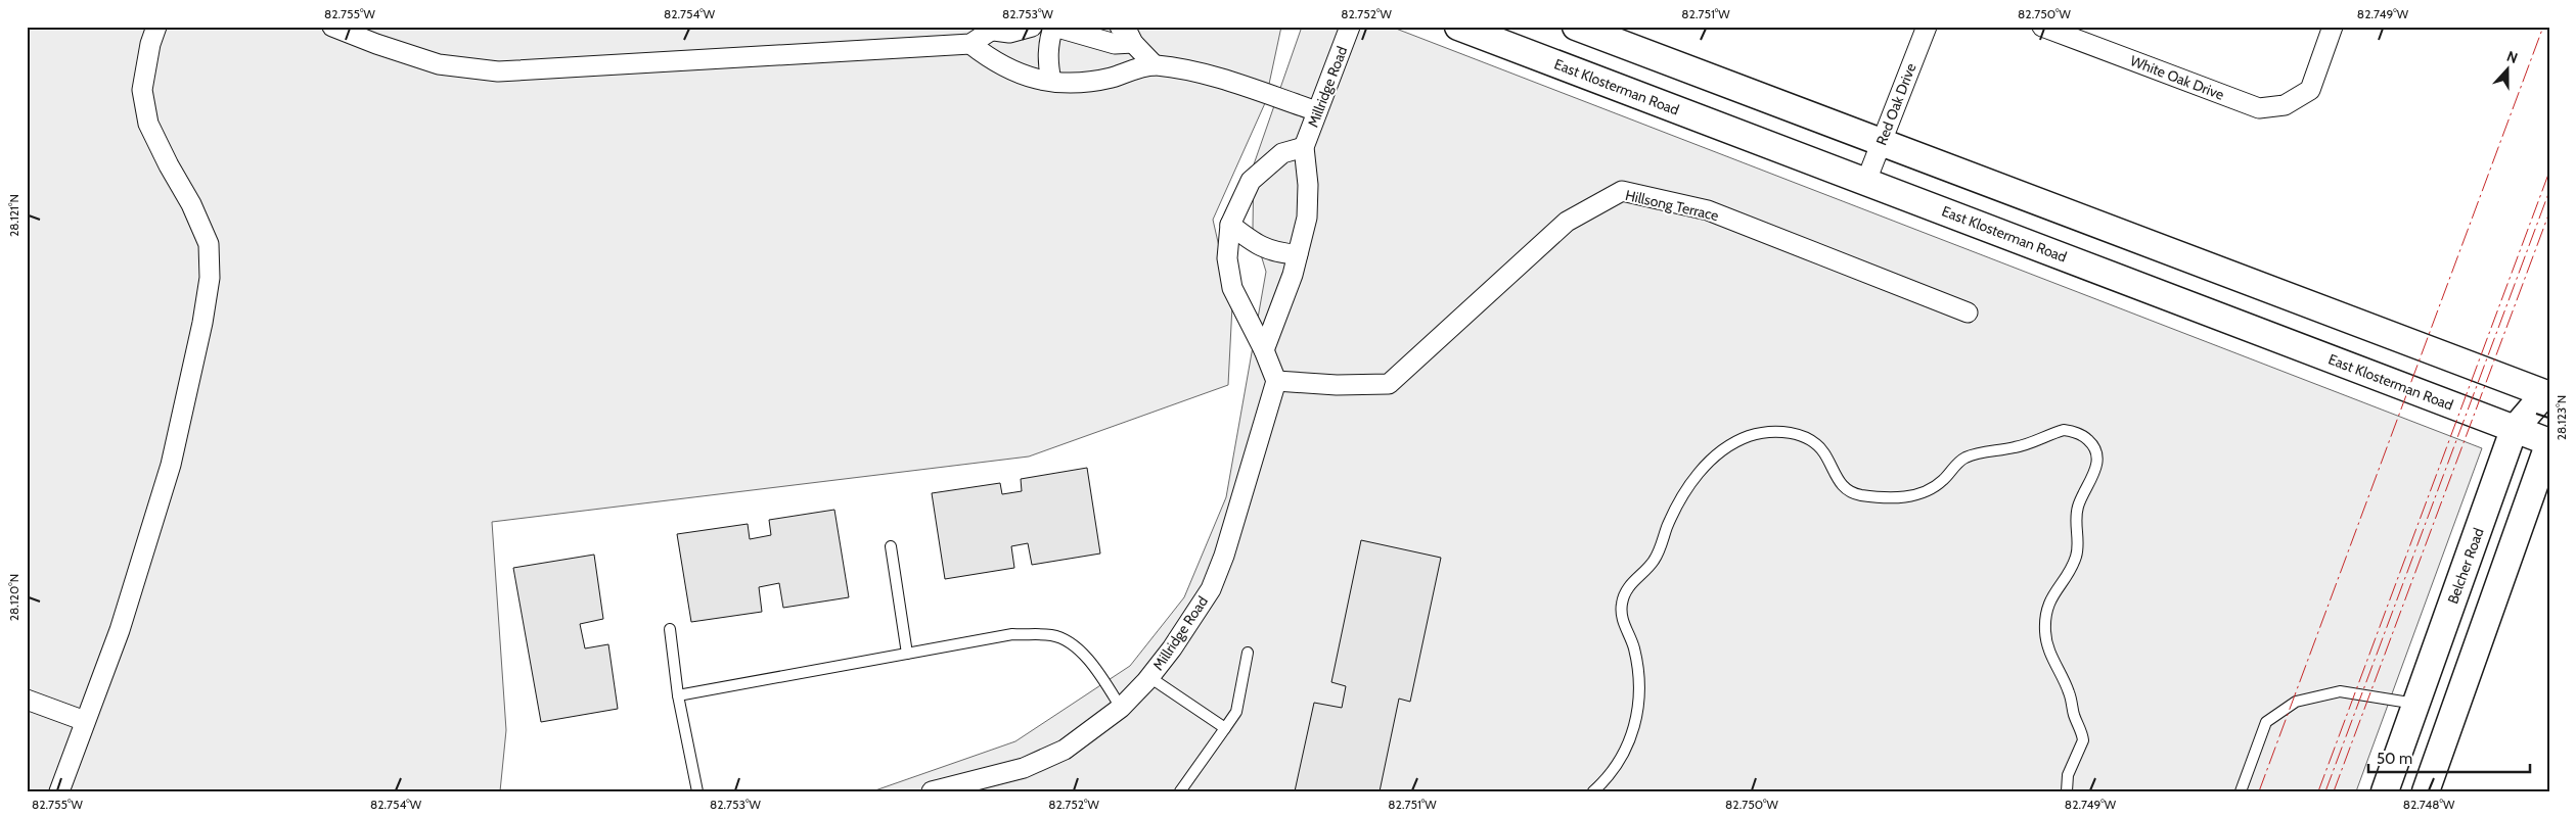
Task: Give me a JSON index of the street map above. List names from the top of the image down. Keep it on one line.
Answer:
{"streets":{"main road":["East Klosterman Road","Belcher Road"],"street":["White Oak Drive","Millridge Road","Red Oak Drive","Hillsong Terrace"]},"crossings":[["Millridge Road","Hillsong Terrace"],["East Klosterman Road","Red Oak Drive"],["East Klosterman Road","Belcher Road"]],"scale_bar":"50 m","north":"top","coordinates":["82.755°W","82.754°W","82.753°W","82.752°W","82.751°W","82.750°W","82.749°W","28.121°N","28.123°N","28.120°N","82.748°W"]}
